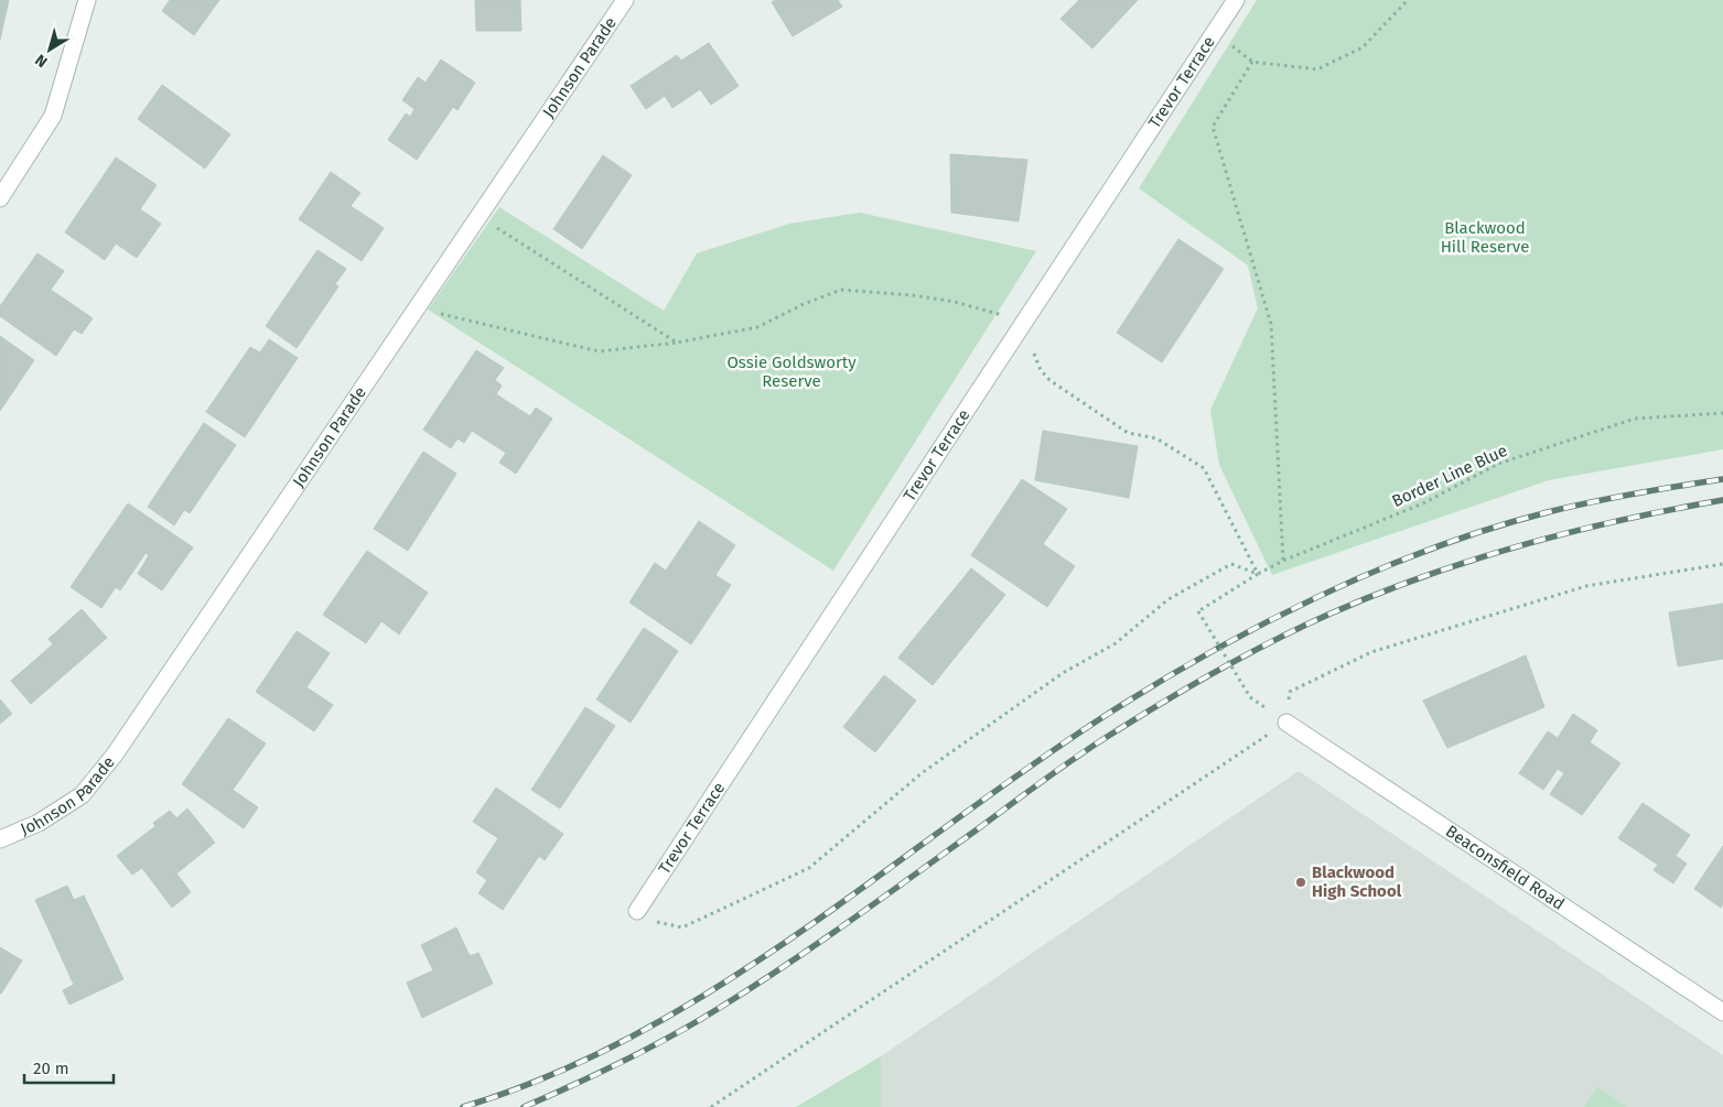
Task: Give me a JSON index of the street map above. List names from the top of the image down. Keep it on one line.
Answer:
{"streets":{"street":["Johnson Parade","Trevor Terrace","Beaconsfield Road"],"path":["Border Line Blue"]},"parks":["Blackwood Hill Reserve","Ossie Goldsworty Reserve"],"places":["Blackwood High School"],"scale_bar":"20 m","north":"bottom left"}
